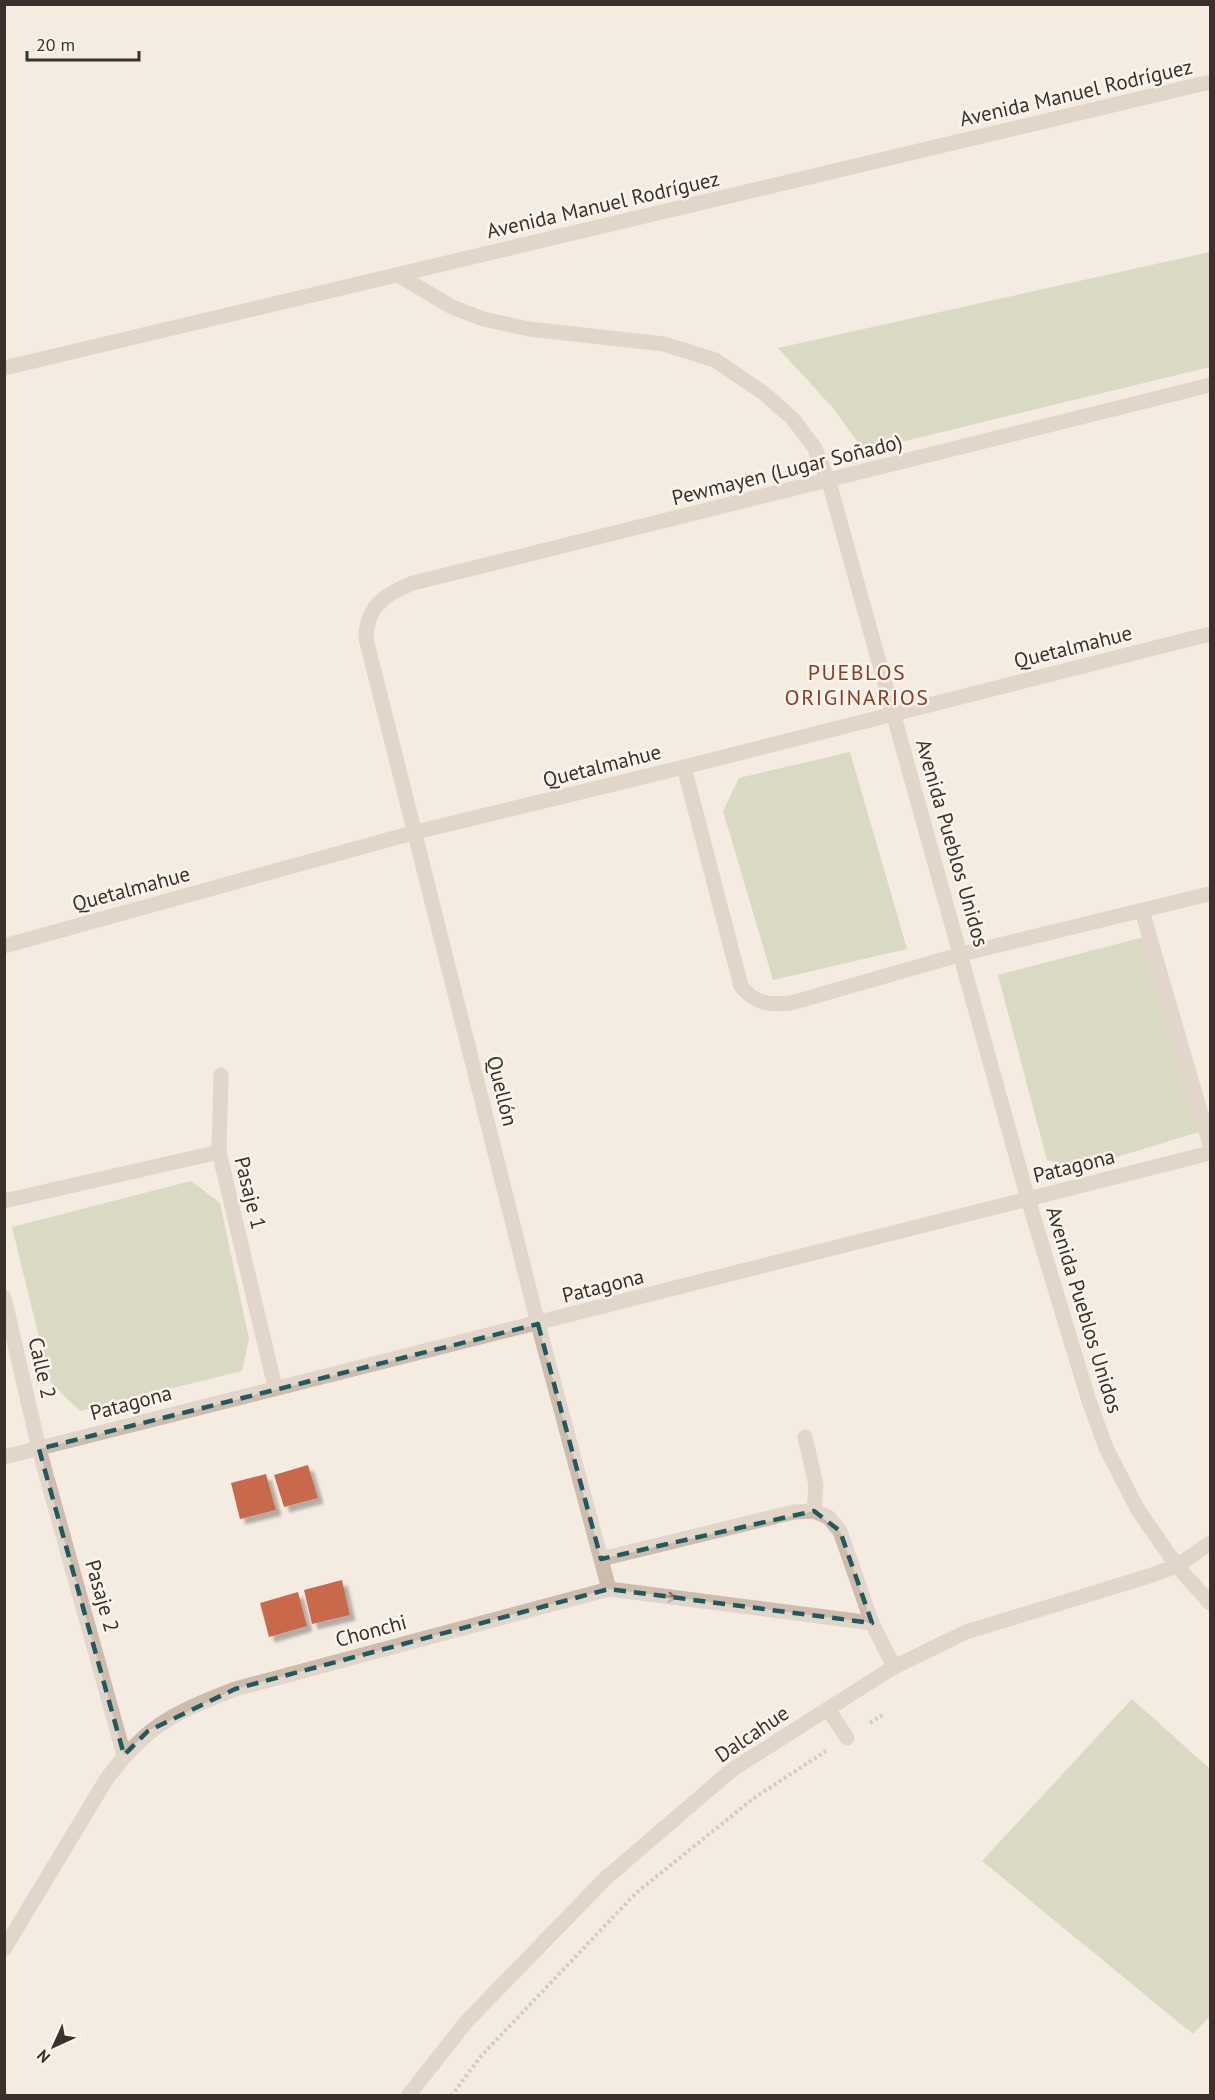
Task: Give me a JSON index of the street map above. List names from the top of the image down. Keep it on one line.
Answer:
{"streets":{"street":["Avenida Manuel Rodríguez","Pewmayen (Lugar Soñado)","Quetalmahue","Avenida Pueblos Unidos","Quellón","Patagona","Pasaje 1","Calle 2","Pasaje 2","Chonchi","Dalcahue"]},"crossings":[["Avenida Manuel Rodríguez","Avenida Pueblos Unidos"],["Pewmayen (Lugar Soñado)","Avenida Pueblos Unidos"],["Pewmayen (Lugar Soñado)","Quellón"],["Quetalmahue","Avenida Pueblos Unidos"],["Quetalmahue","Quellón"],["Avenida Pueblos Unidos","Patagona"],["Avenida Pueblos Unidos","Dalcahue"],["Quellón","Patagona"],["Quellón","Chonchi"],["Patagona","Pasaje 1"],["Patagona","Calle 2"],["Patagona","Pasaje 2"],["Calle 2","Pasaje 2"],["Pasaje 2","Chonchi"]],"districts":["PUEBLOS ORIGINARIOS"],"scale_bar":"20 m","north":"bottom left"}
